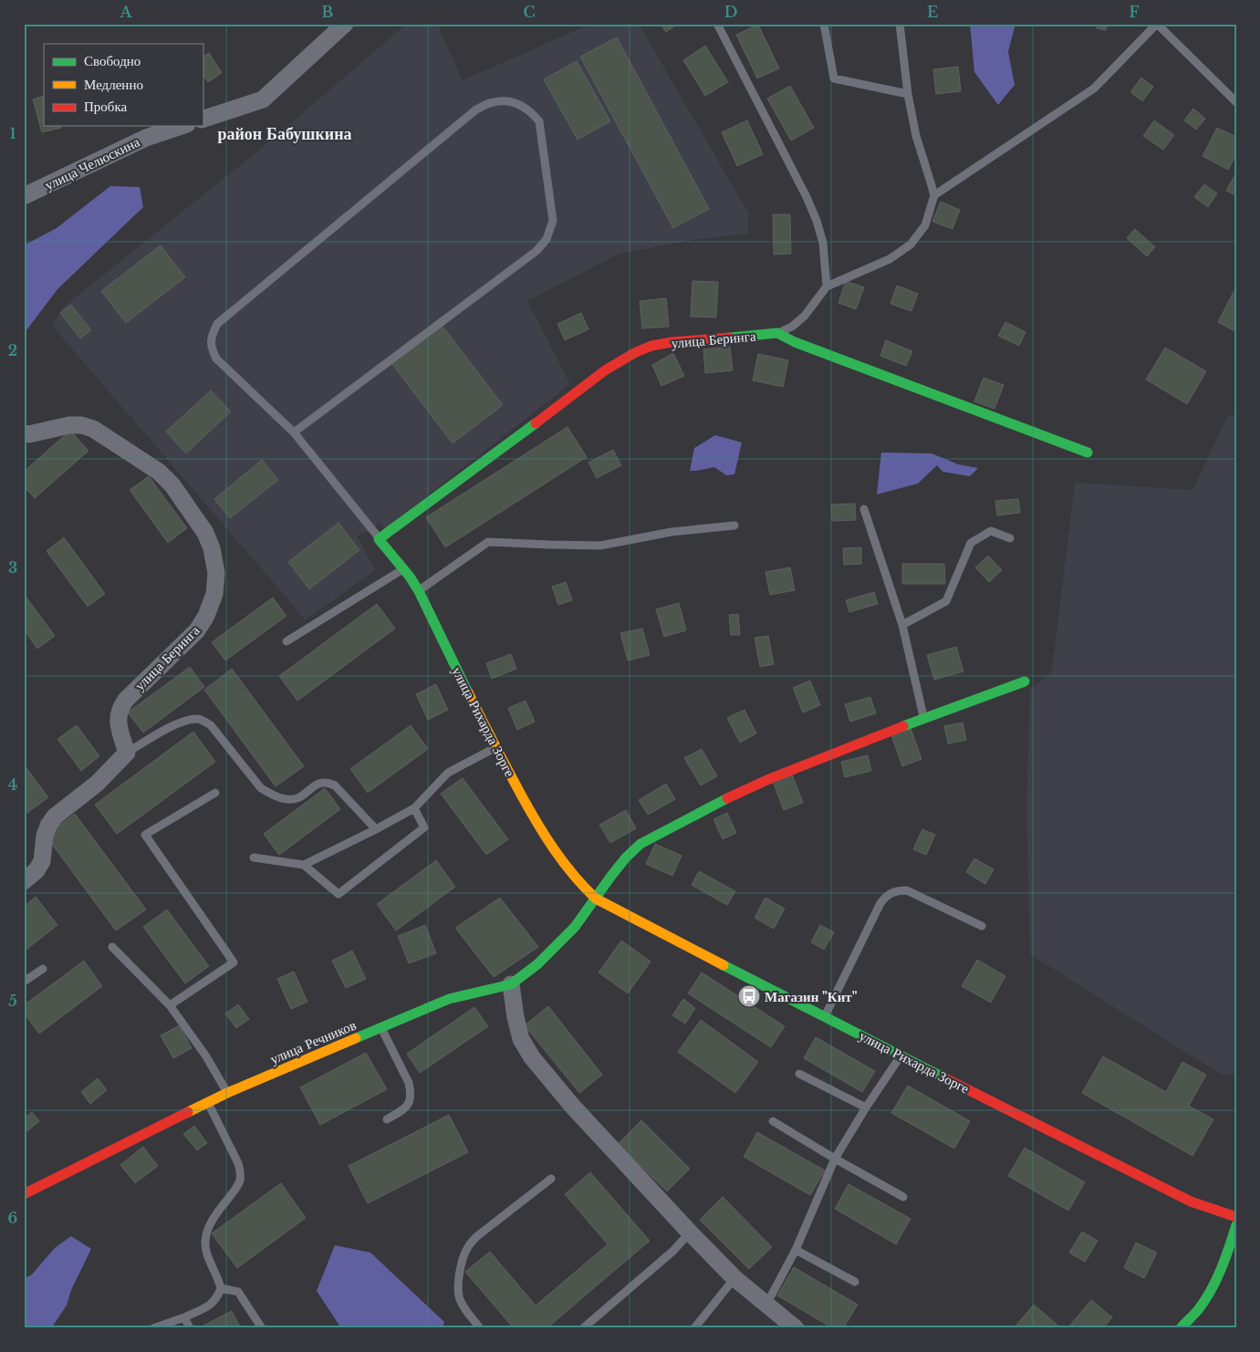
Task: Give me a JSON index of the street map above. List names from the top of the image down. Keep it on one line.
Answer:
{"streets":{"street":["улица Челюскина","улица Беринга","улица Рихарда Зорге","улица Речников"]},"crossings":[["улица Беринга","улица Рихарда Зорге"],["улица Рихарда Зорге","улица Речников"]],"districts":["район Бабушкина"],"places":{"bus stop":["Магазин \"Кит\""]},"legend":["Свободно","Медленно","Пробка"],"grid":{"columns":["A","B","C","D","E","F"],"rows":["1","2","3","4","5","6"]}}
